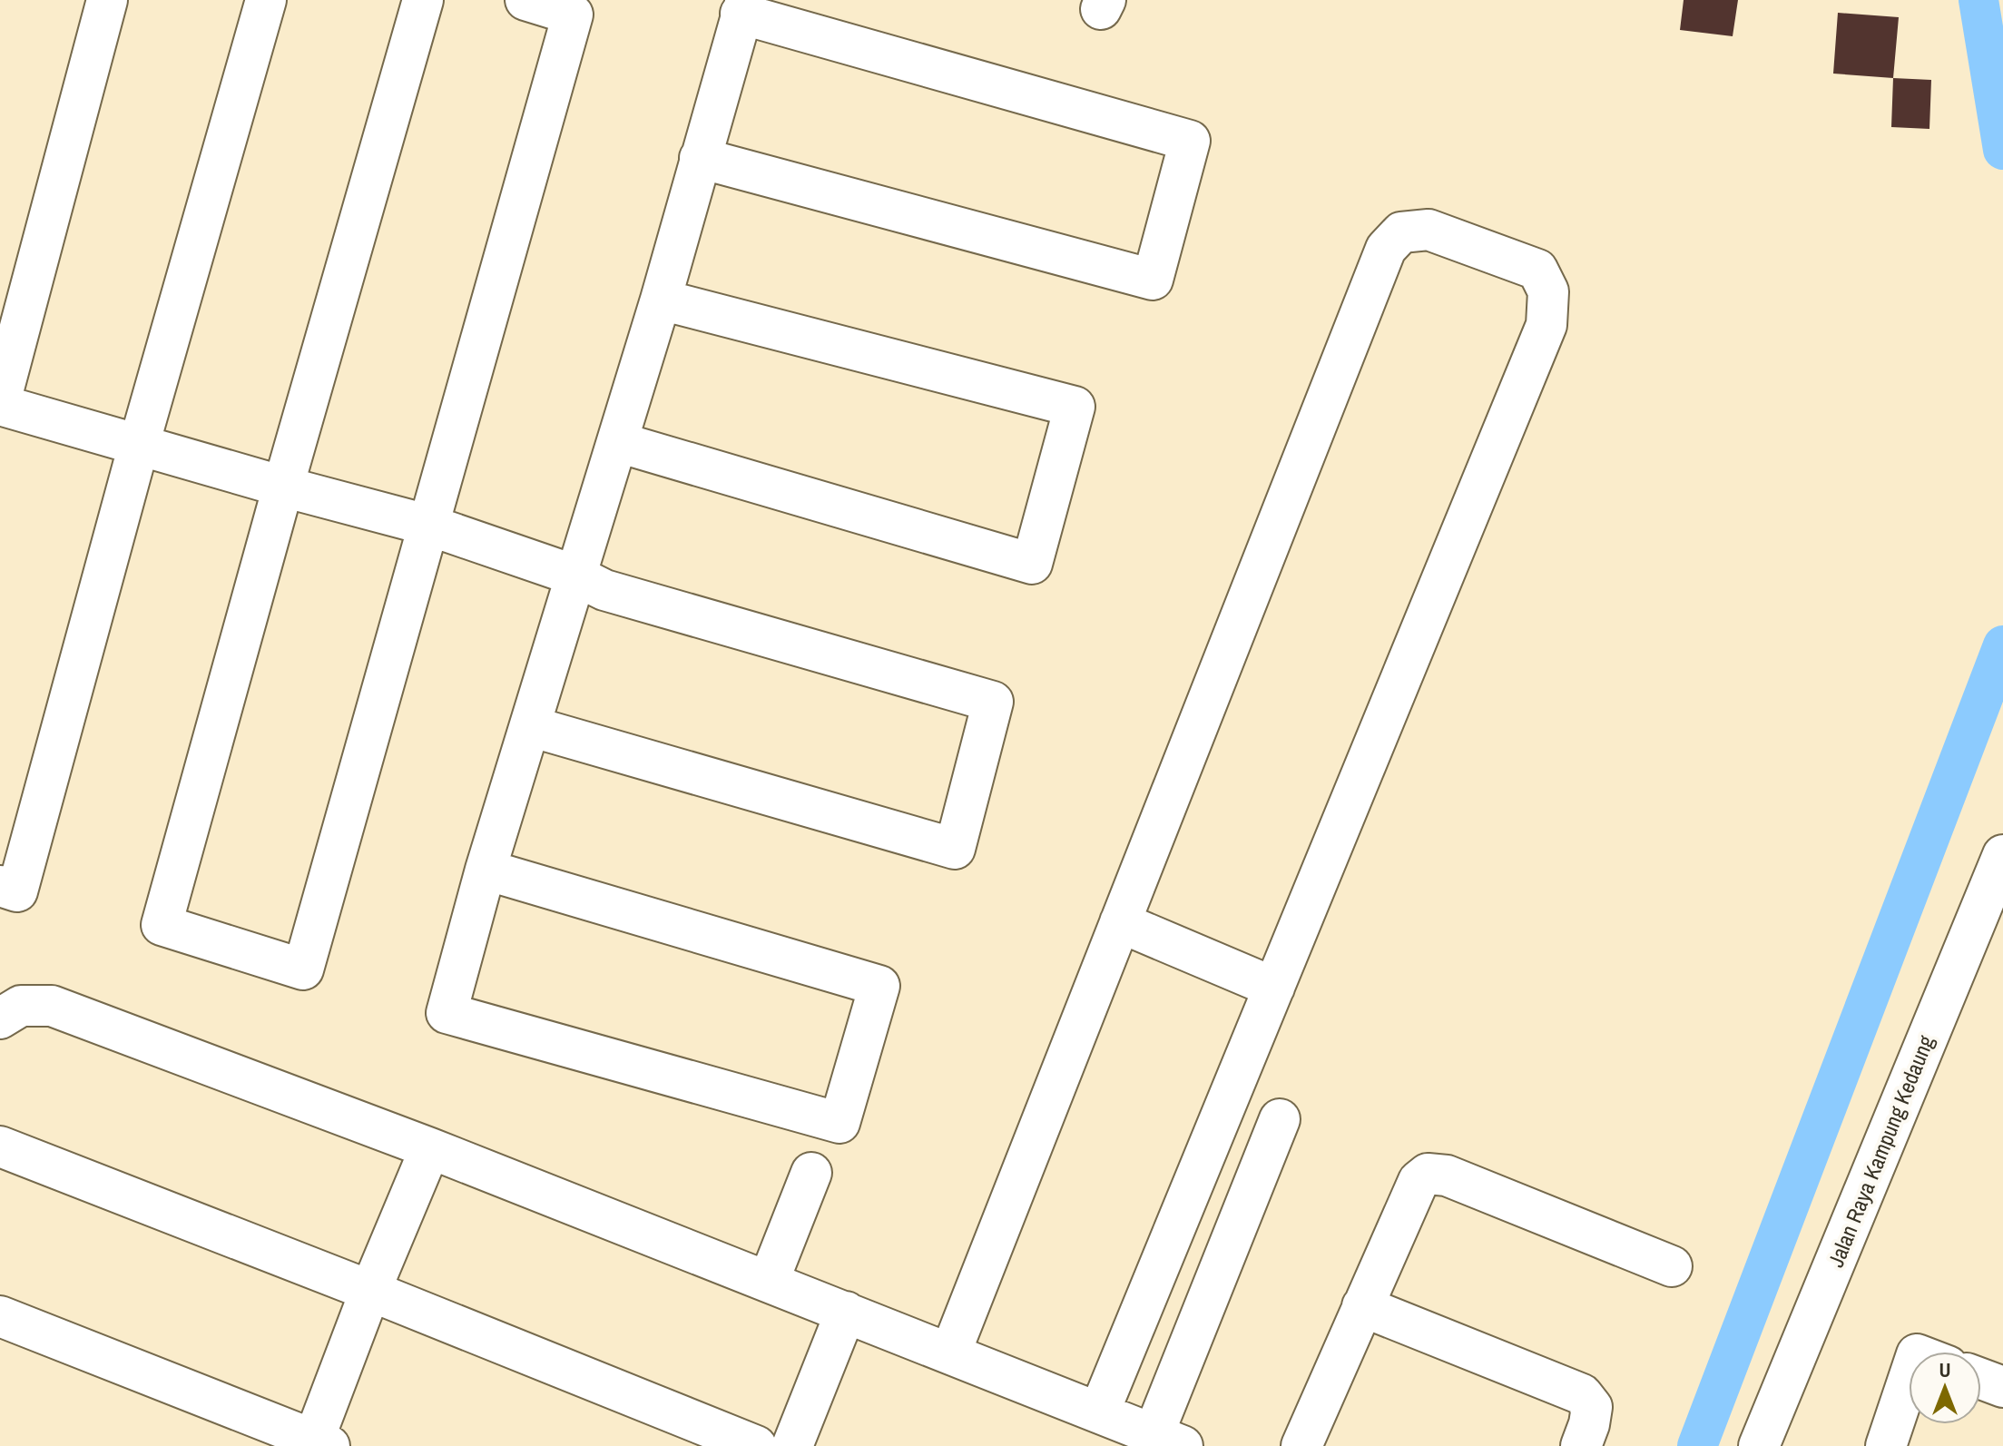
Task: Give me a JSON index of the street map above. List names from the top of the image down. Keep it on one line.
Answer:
{"streets":{"street":["Jalan Raya Kampung Kedaung"]},"north":"top"}
